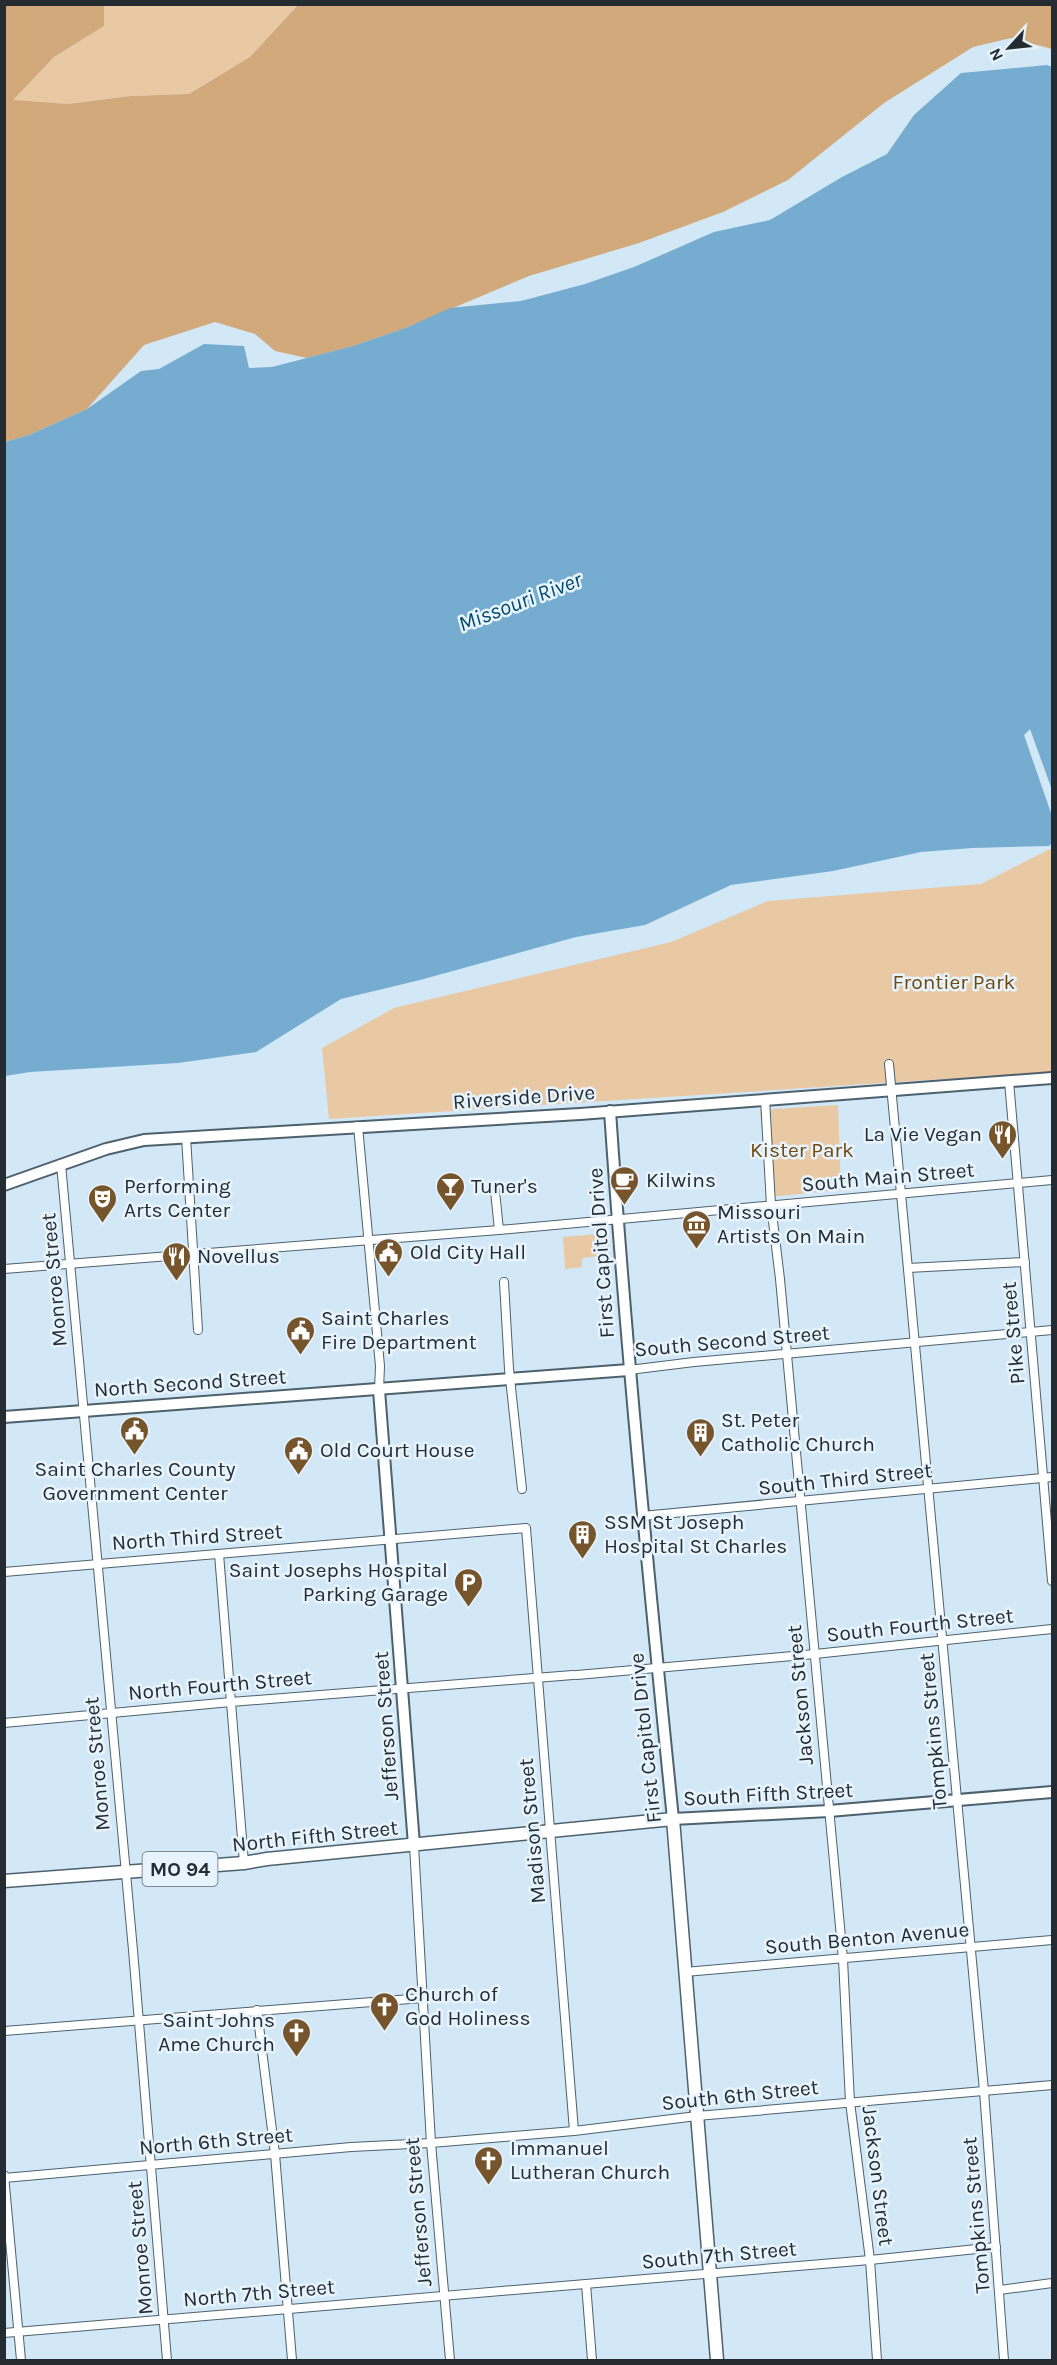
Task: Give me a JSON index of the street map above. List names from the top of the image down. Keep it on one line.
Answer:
{"streets":{"main road":["First Capitol Drive","South Fifth Street","North Fifth Street","MO 94"],"street":["Riverside Drive","South Main Street","Monroe Street","Pike Street","South Second Street","North Second Street","South Third Street","North Third Street","South Fourth Street","North Fourth Street","Jackson Street","Jefferson Street","Tompkins Street","Madison Street","South Benton Avenue","South 6th Street","North 6th Street","South 7th Street","North 7th Street"]},"crossings":[["Riverside Drive","First Capitol Drive"],["Riverside Drive","Monroe Street"],["Riverside Drive","Pike Street"],["Riverside Drive","Jackson Street"],["Riverside Drive","Jefferson Street"],["Riverside Drive","Tompkins Street"],["South Main Street","First Capitol Drive"],["South Main Street","Monroe Street"],["South Main Street","Pike Street"],["South Main Street","Jackson Street"],["South Main Street","Jefferson Street"],["South Main Street","Tompkins Street"],["First Capitol Drive","South Second Street"],["First Capitol Drive","South Third Street"],["First Capitol Drive","South Fourth Street"],["First Capitol Drive","South Fifth Street"],["First Capitol Drive","South Benton Avenue"],["First Capitol Drive","South 6th Street"],["First Capitol Drive","South 7th Street"],["Monroe Street","North Second Street"],["Monroe Street","North Third Street"],["Monroe Street","North Fourth Street"],["Monroe Street","North Fifth Street"],["Monroe Street","North 6th Street"],["Monroe Street","North 7th Street"],["Pike Street","South Second Street"],["Pike Street","South Third Street"],["South Second Street","North Second Street"],["South Second Street","Jackson Street"],["South Second Street","Jefferson Street"],["South Second Street","Tompkins Street"],["North Second Street","Jefferson Street"],["South Third Street","Jackson Street"],["South Third Street","Tompkins Street"],["North Third Street","Jefferson Street"],["North Third Street","Madison Street"],["South Fourth Street","North Fourth Street"],["South Fourth Street","Jackson Street"],["South Fourth Street","Jefferson Street"],["South Fourth Street","Tompkins Street"],["South Fourth Street","Madison Street"],["North Fourth Street","Jefferson Street"],["Jackson Street","South Fifth Street"],["Jackson Street","South Benton Avenue"],["Jackson Street","South 6th Street"],["Jackson Street","South 7th Street"],["Jefferson Street","South Fifth Street"],["Jefferson Street","Madison Street"],["Jefferson Street","North Fifth Street"],["Jefferson Street","South 6th Street"],["Jefferson Street","North 6th Street"],["Jefferson Street","South 7th Street"],["Jefferson Street","North 7th Street"],["Tompkins Street","South Fifth Street"],["Tompkins Street","South Benton Avenue"],["Tompkins Street","South 6th Street"],["Tompkins Street","South 7th Street"],["South Fifth Street","Madison Street"],["South Fifth Street","North Fifth Street"],["Madison Street","South 6th Street"],["South 6th Street","North 6th Street"],["South 7th Street","North 7th Street"]],"water":["Missouri River"],"parks":["Frontier Park","Kister Park"],"places":{"restaurant":["La Vie Vegan","Novellus"],"cafe":["Kilwins"],"bar":["Tuner's"],"theatre":["Performing Arts Center"],"museum":["Missouri Artists On Main"],"public building":["Old City Hall","Saint Charles Fire Department","Saint Charles County Government Center","Old Court House"],"building":["St. Peter Catholic Church","SSM St Joseph Hospital St Charles"],"parking":["Saint Josephs Hospital Parking Garage"],"church":["Church of God Holiness","Saint Johns Ame Church","Immanuel Lutheran Church"]},"north":"bottom left"}
